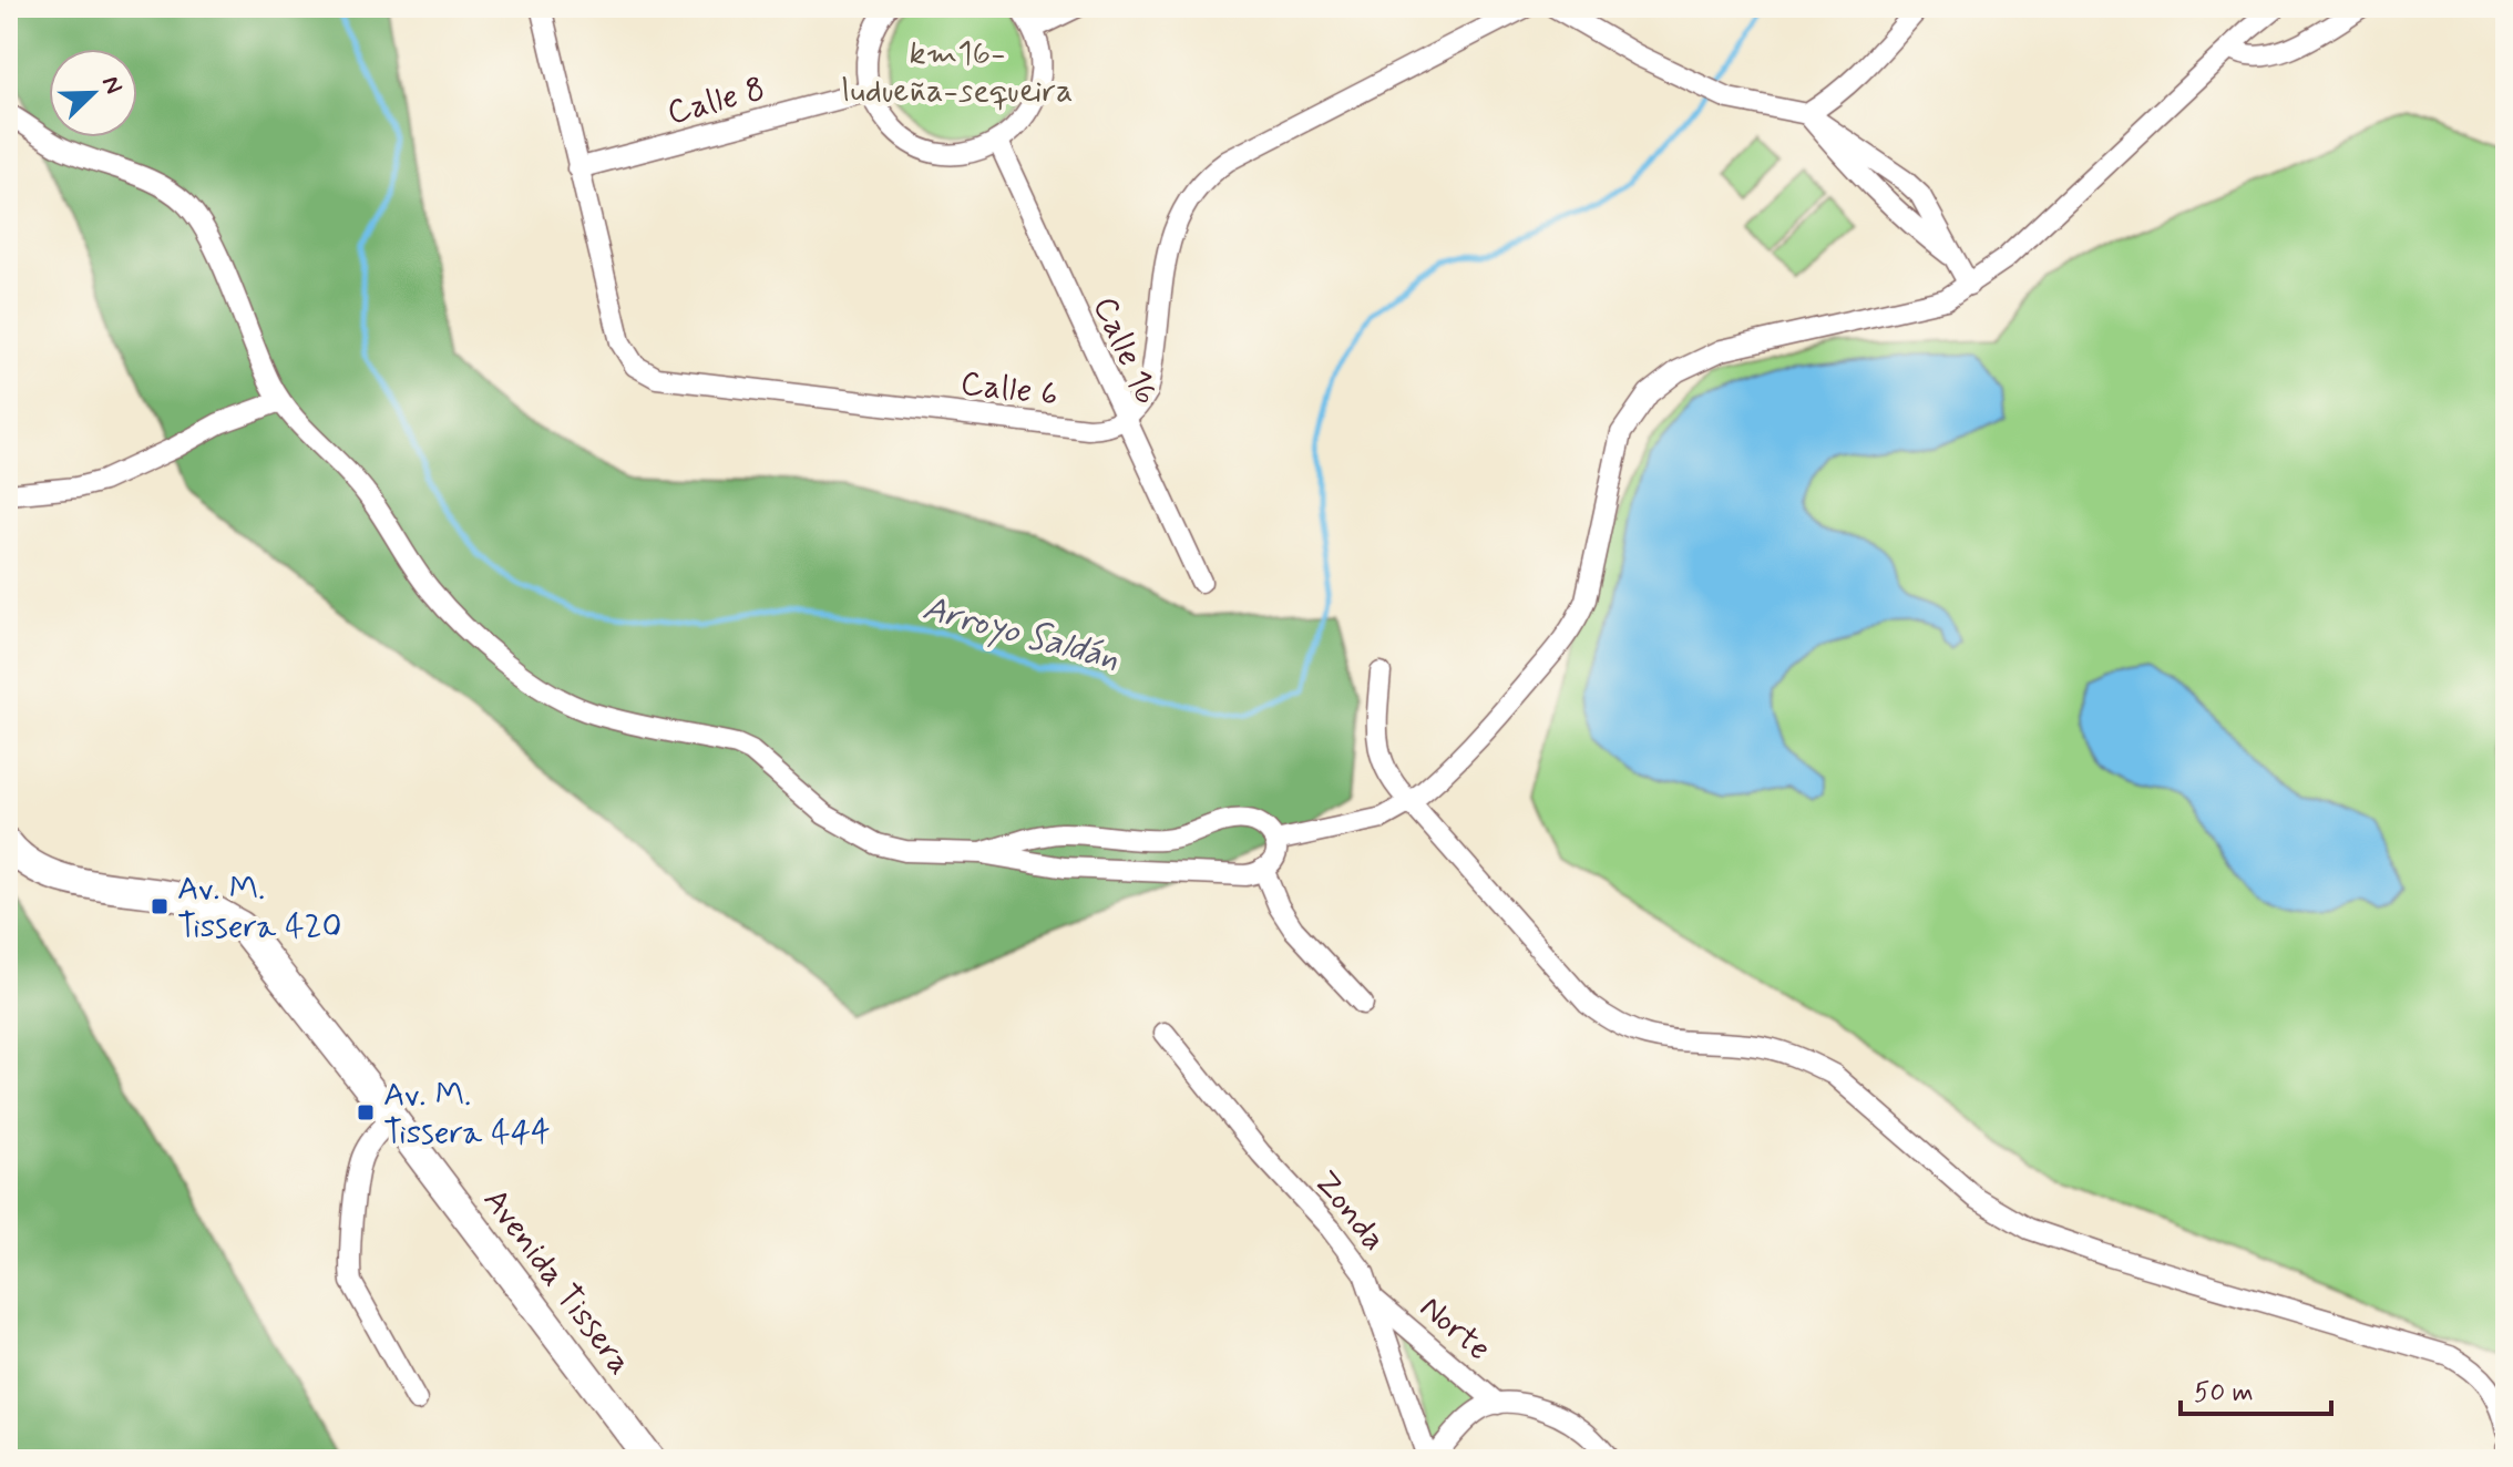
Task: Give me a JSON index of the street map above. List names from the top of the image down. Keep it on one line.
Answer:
{"streets":{"main road":["Avenida Tissera"],"street":["Calle 8","Calle 16","Calle 6","Zonda","Norte"]},"crossings":[["Calle 8","Calle 6"],["Calle 16","Calle 6"],["Zonda","Norte"]],"water":["Arroyo Saldán"],"parks":["km16- ludueña-sequeira"],"places":{"transit":["Av. M. Tissera 420","Av. M. Tissera 444"]},"scale_bar":"50 m","north":"top right"}
